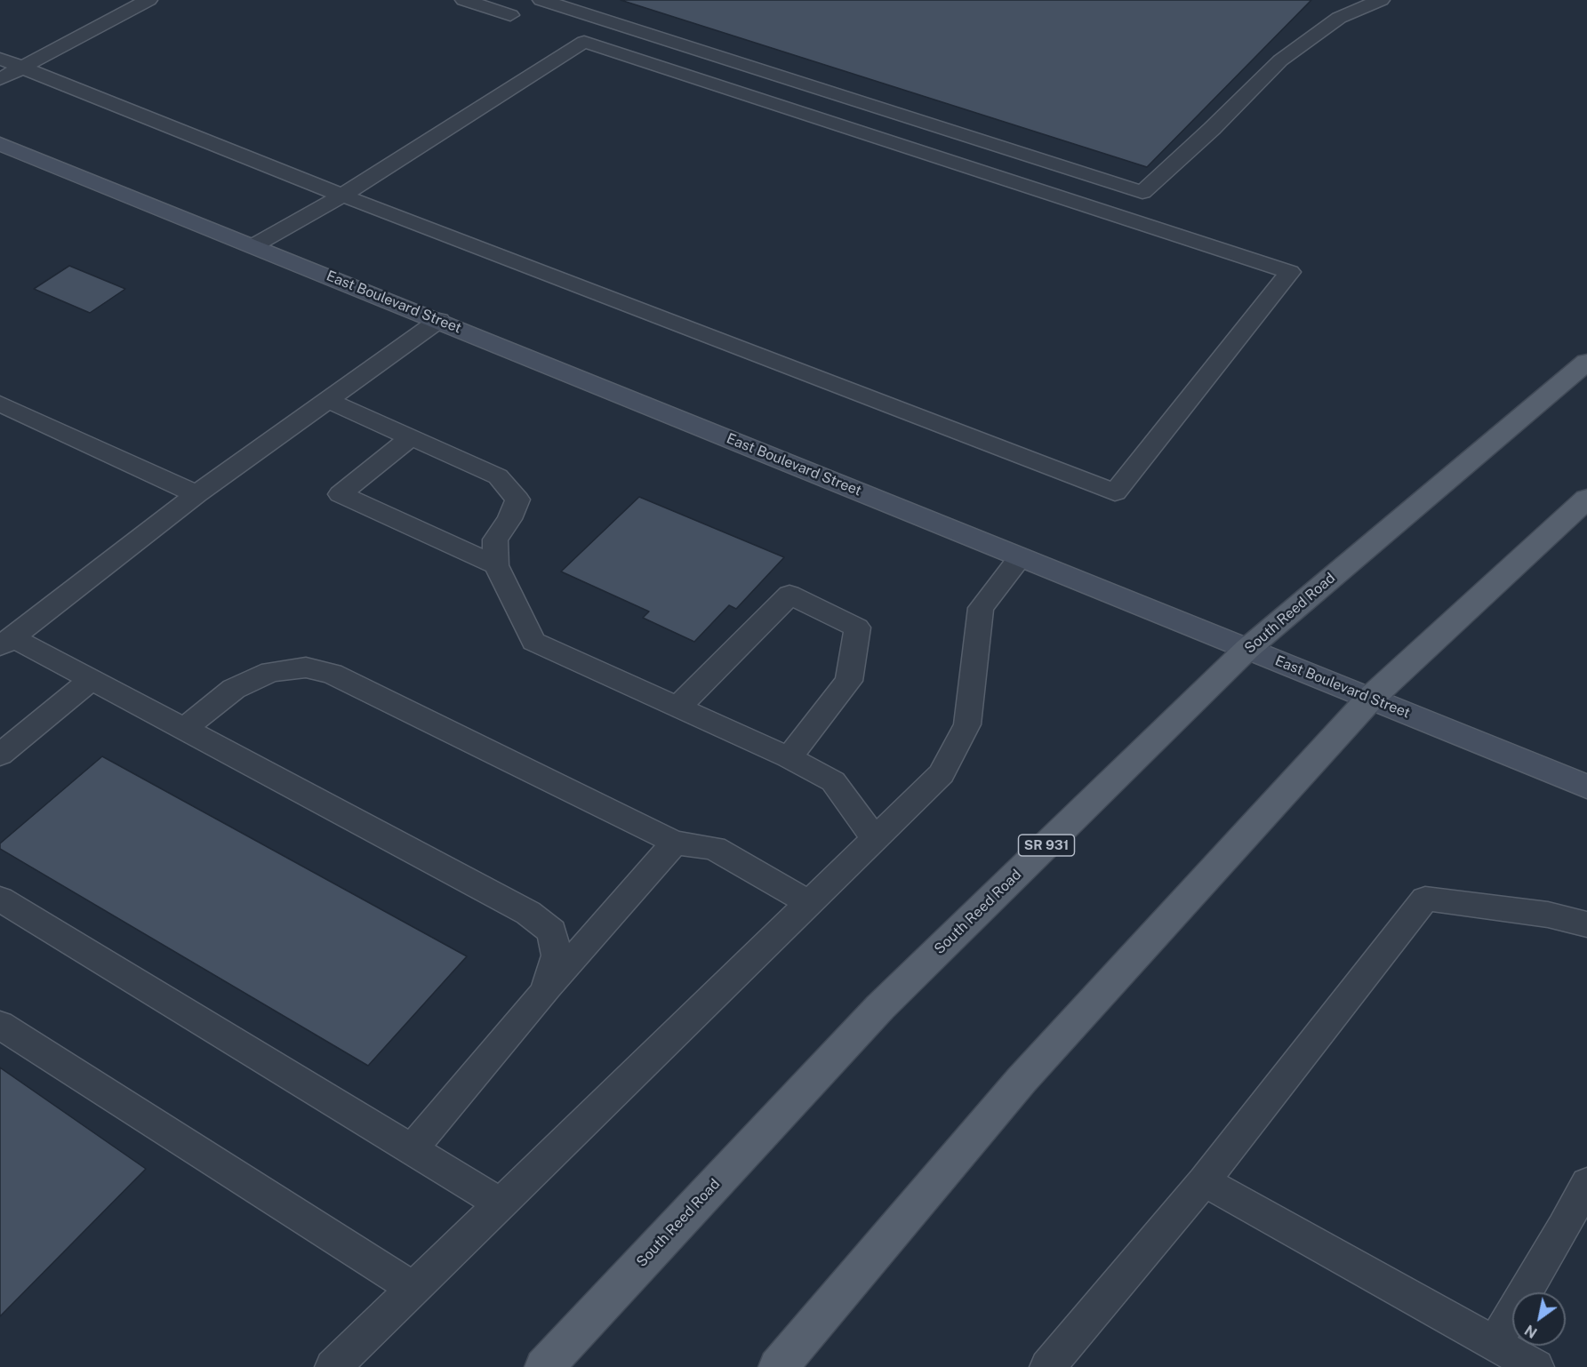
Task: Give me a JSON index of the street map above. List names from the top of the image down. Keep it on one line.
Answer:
{"streets":{"main road":["East Boulevard Street","South Reed Road","SR 931"]},"crossings":[["East Boulevard Street","South Reed Road"]],"north":"bottom left"}
